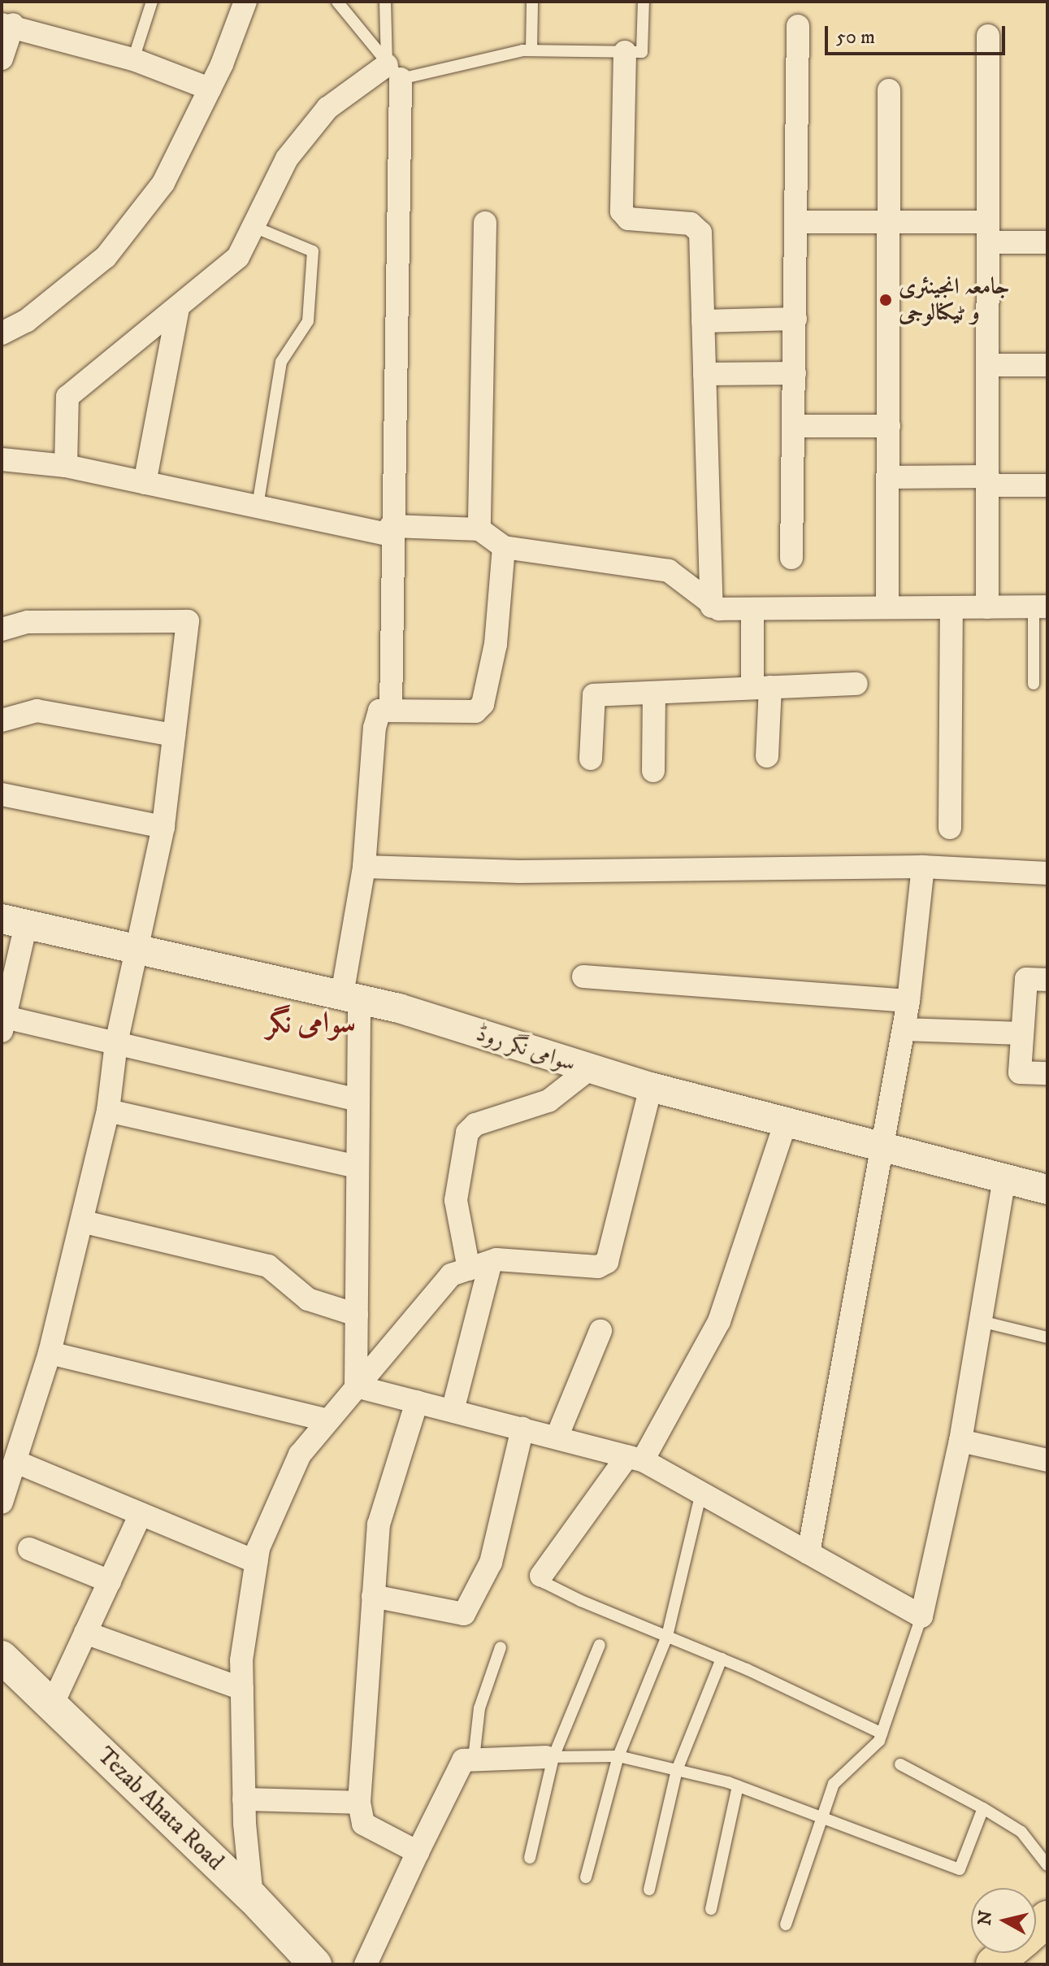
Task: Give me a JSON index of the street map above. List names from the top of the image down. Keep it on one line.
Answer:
{"streets":{"main road":["Tezab Ahata Road"],"street":["سوامی نگر روڈ"]},"districts":["سوامی نگر"],"places":["جامعہ انجینئری و ٹیکنالوجی"],"scale_bar":"50 m","north":"left"}
